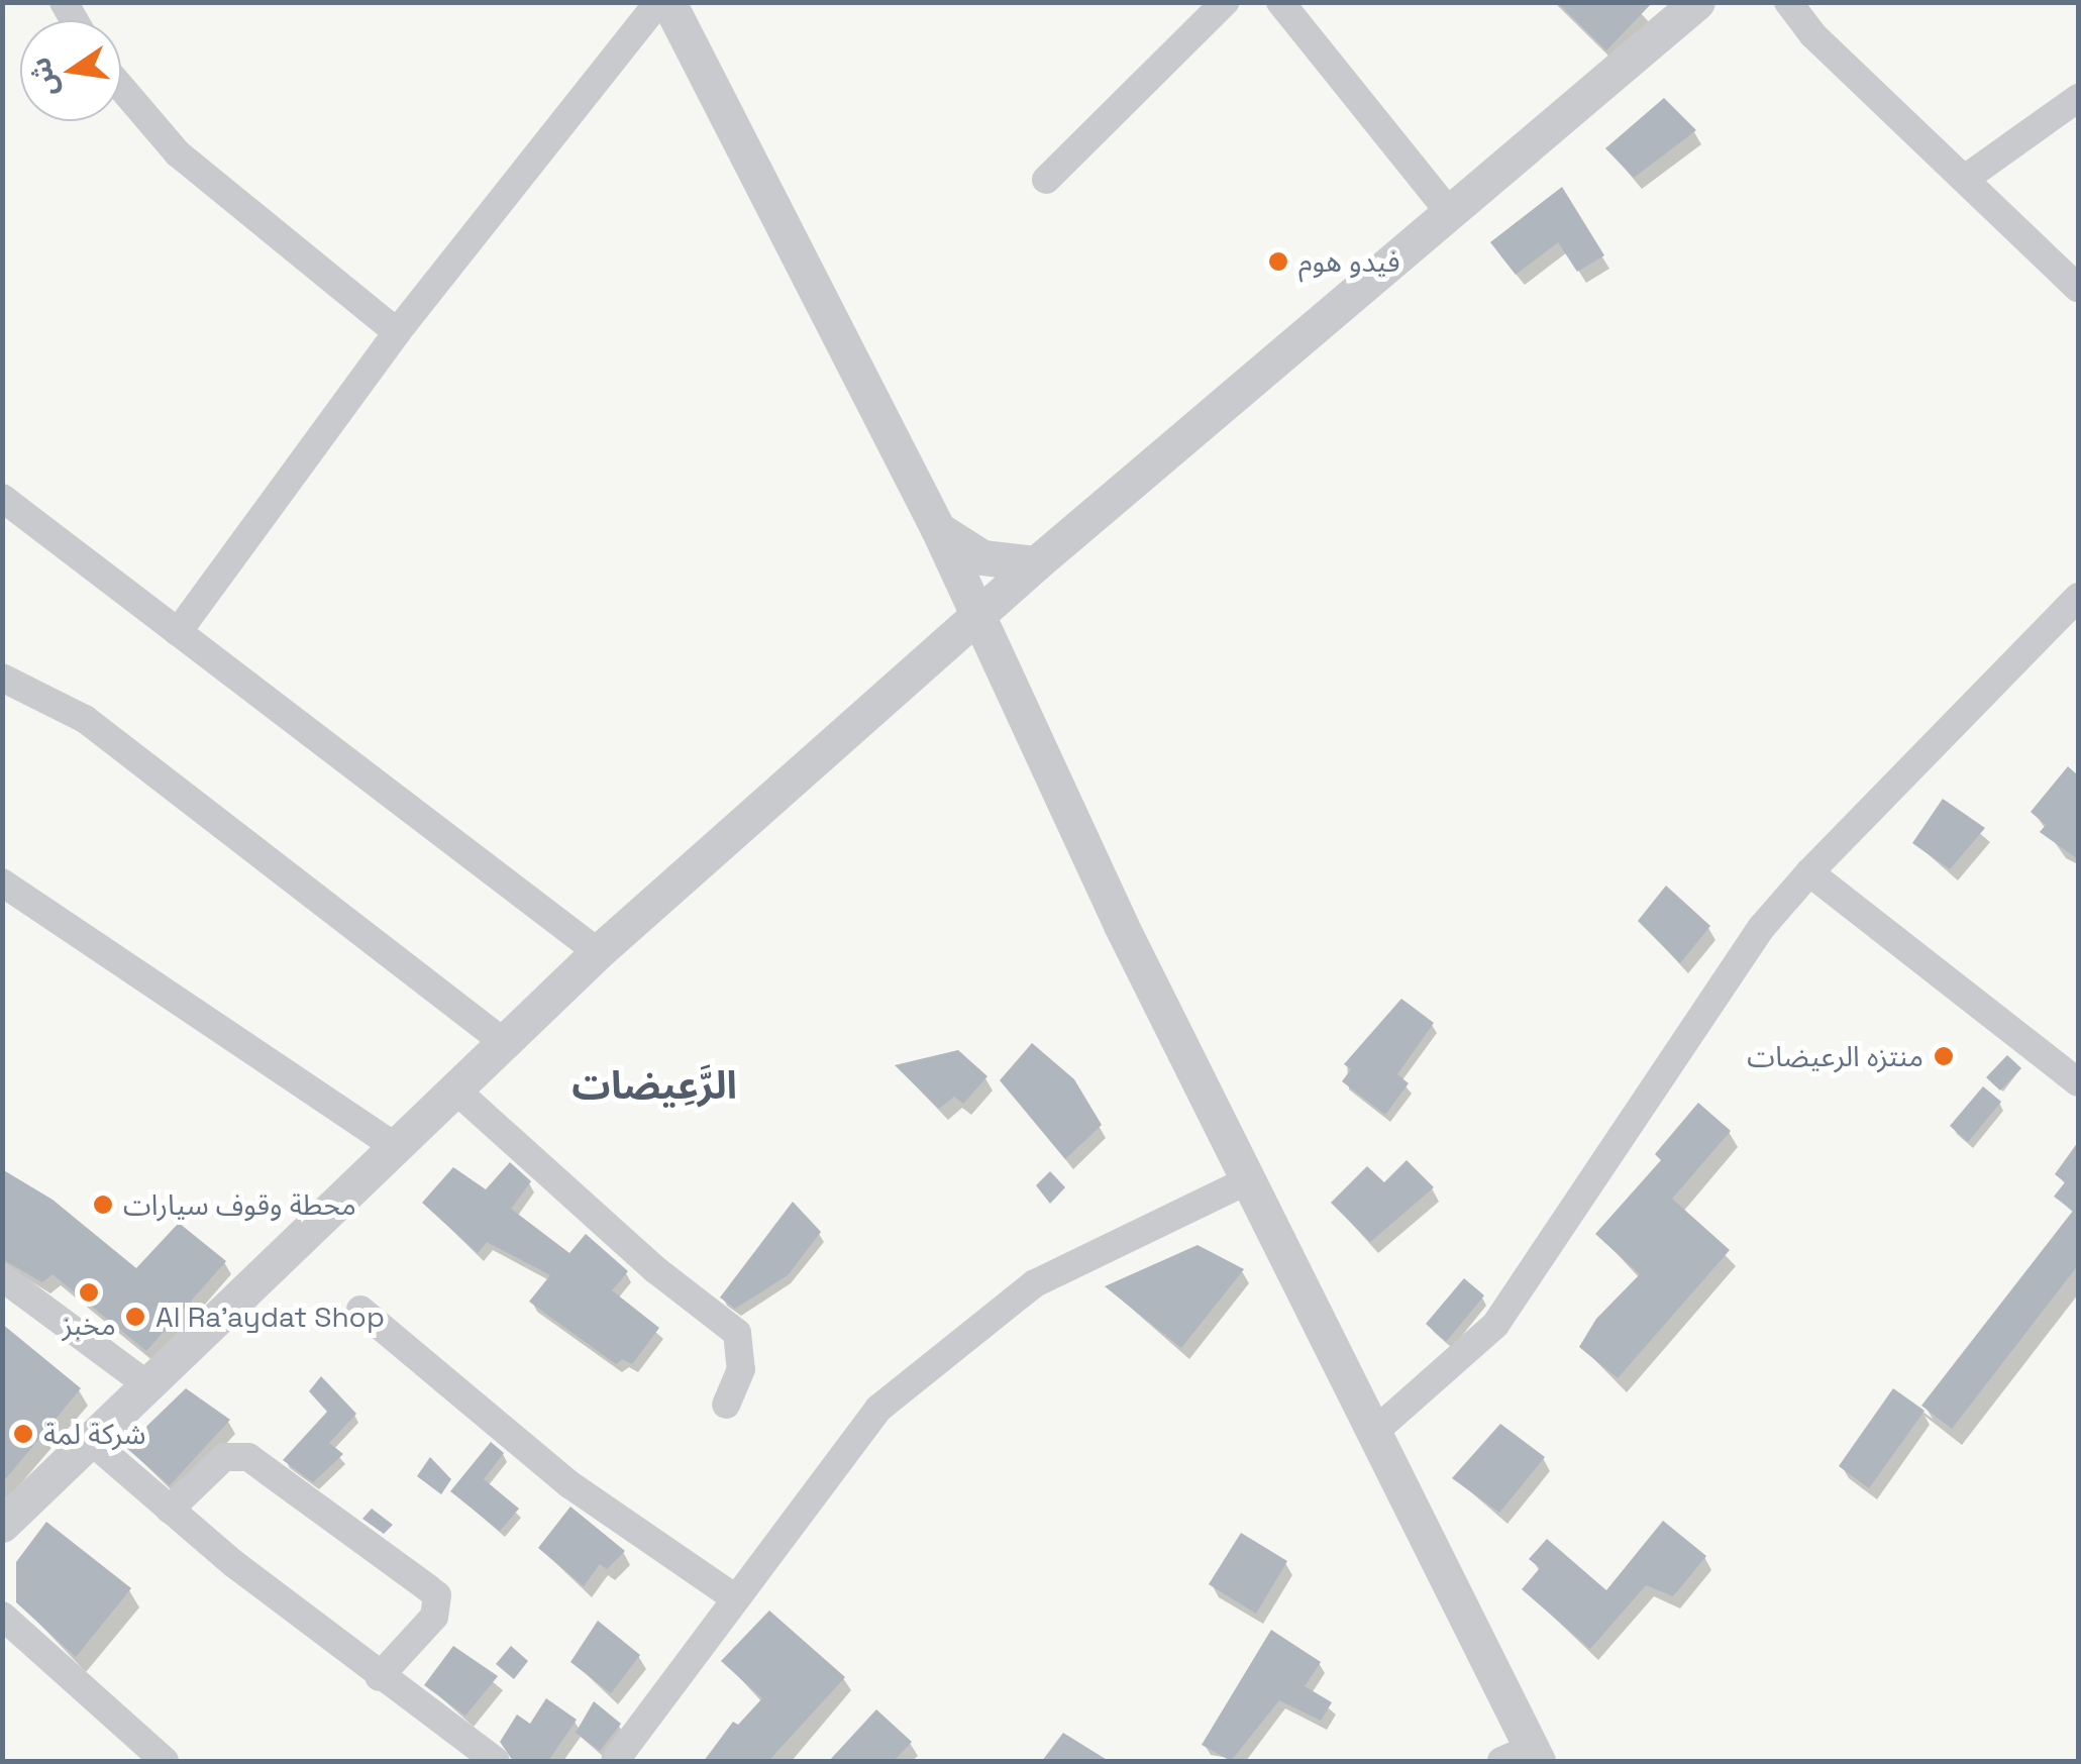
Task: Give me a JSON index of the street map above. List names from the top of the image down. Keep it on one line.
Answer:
{"districts":["الرَّعِيضات"],"places":["فيدو هوم","منتزه الرعيضات","محطة وقوف سيارات","مخبز","Al Ra'aydat Shop","شركة لمة"],"north":"left"}
